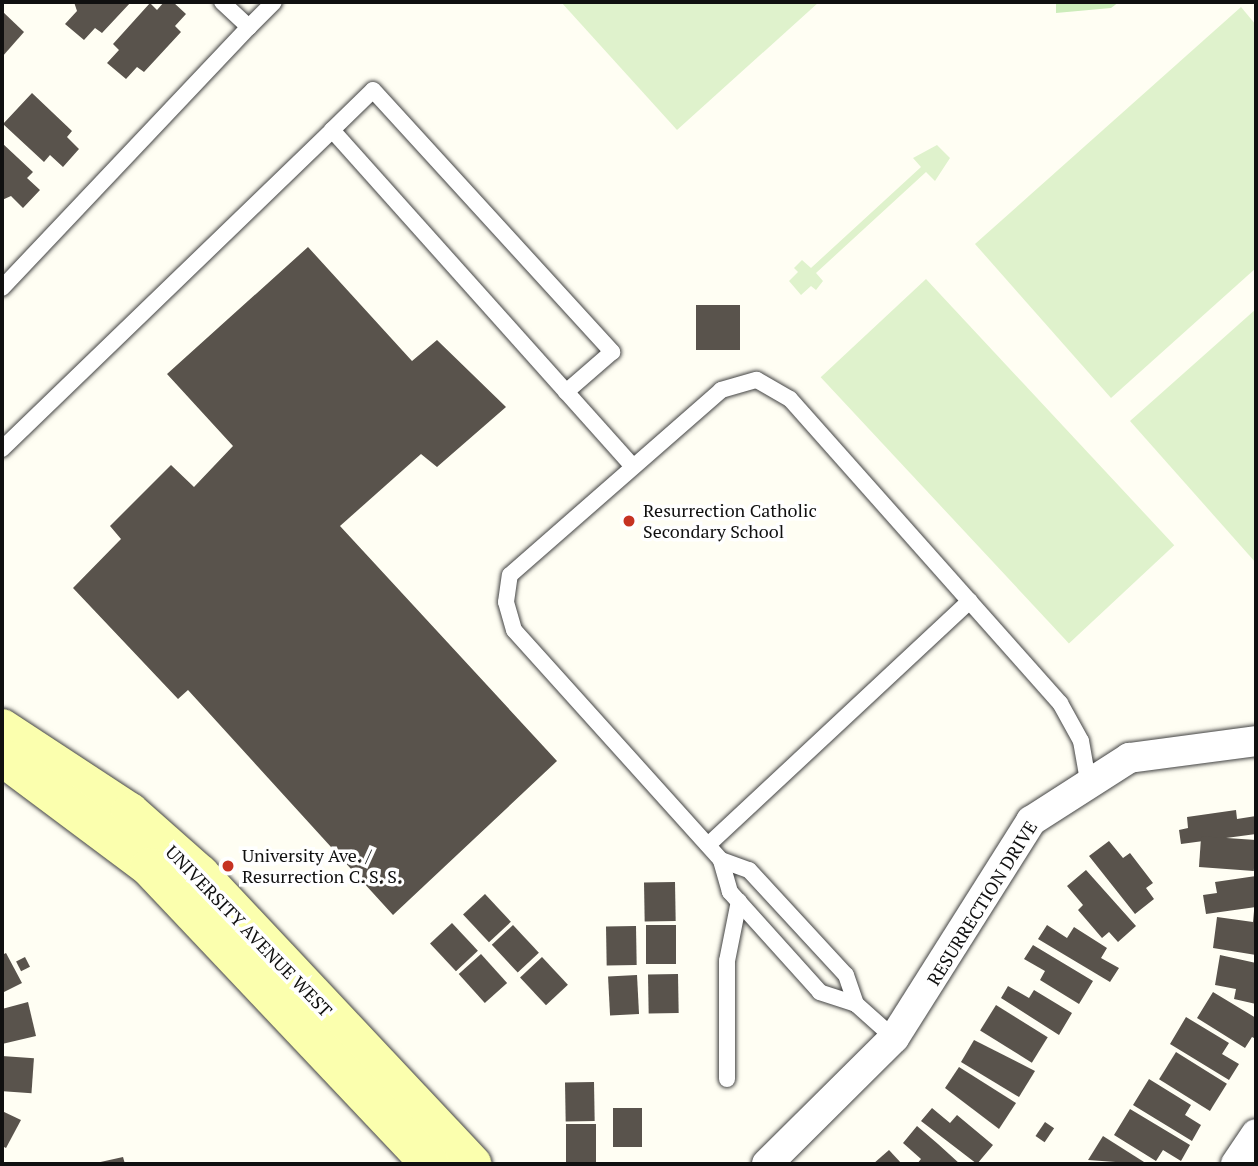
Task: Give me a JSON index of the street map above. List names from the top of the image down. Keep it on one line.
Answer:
{"streets":{"main road":["UNIVERSITY AVENUE WEST"],"street":["RESURRECTION DRIVE"]},"places":["Resurrection Catholic Secondary School","University Ave. / Resurrection C. S. S."]}
